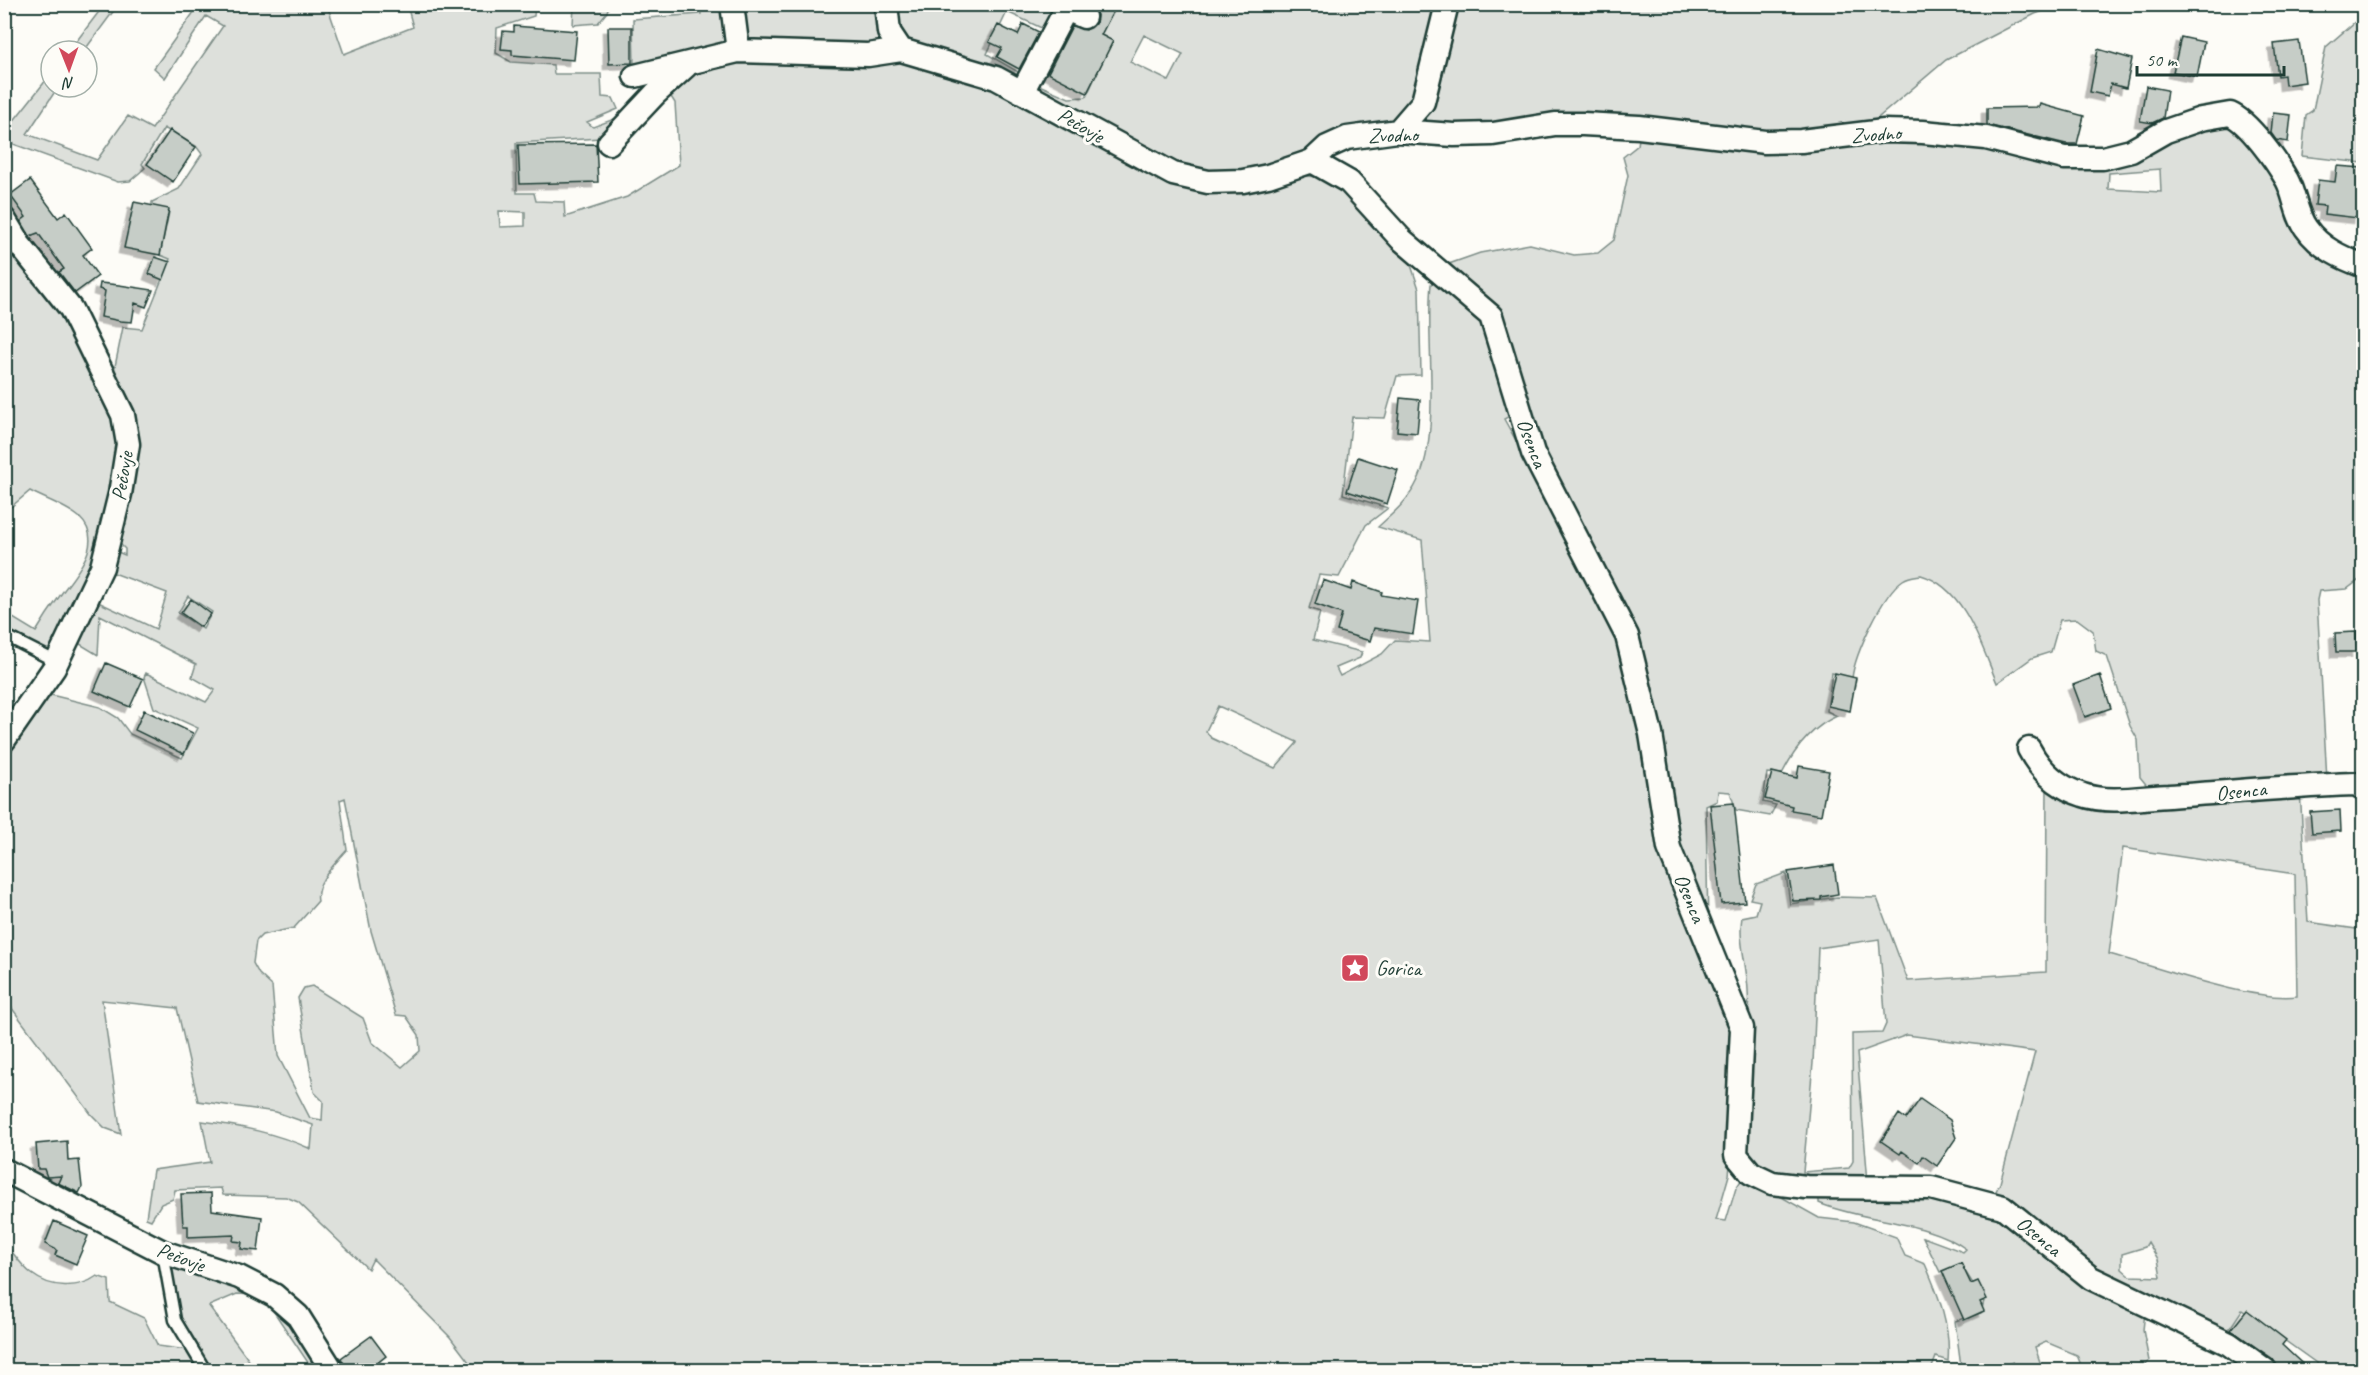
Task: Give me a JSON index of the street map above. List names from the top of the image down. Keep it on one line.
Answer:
{"streets":{"street":["Pečovje","Zvodno","Osenca"]},"crossings":[["Pečovje","Zvodno"],["Pečovje","Osenca"],["Zvodno","Osenca"]],"places":{"place":["Gorica"]},"scale_bar":"50 m","north":"bottom"}
